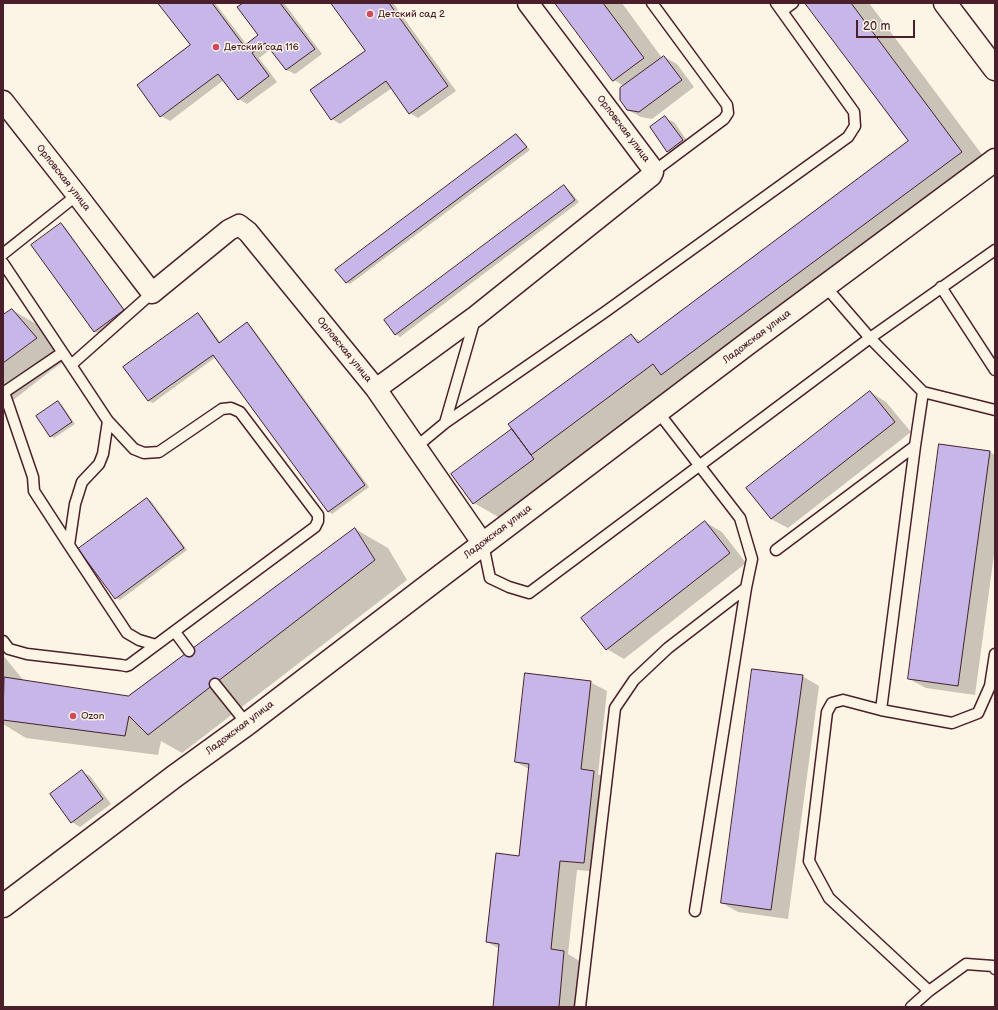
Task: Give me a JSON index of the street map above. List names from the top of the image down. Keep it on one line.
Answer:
{"streets":{"main road":["Ладожская улица"],"street":["Орловская улица"]},"places":["Детский сад 2","Детский сад 116","Ozon"],"scale_bar":"20 m"}
